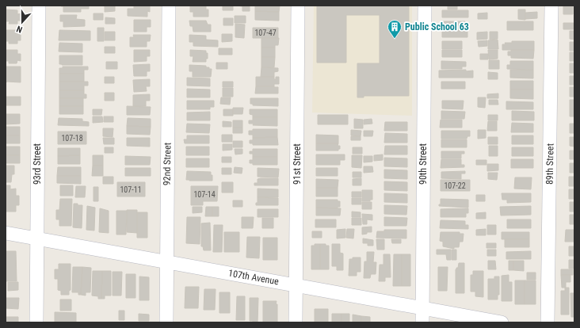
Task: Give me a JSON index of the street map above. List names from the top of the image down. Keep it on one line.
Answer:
{"streets":{"street":["93rd Street","92nd Street","91st Street","90th Street","89th Street","107th Avenue"]},"crossings":[["93rd Street","107th Avenue"],["92nd Street","107th Avenue"],["91st Street","107th Avenue"],["90th Street","107th Avenue"]],"places":{"building":["Public School 63"]},"house_numbers":["107-47","107-18","107-22","107-11","107-14"],"north":"bottom"}
